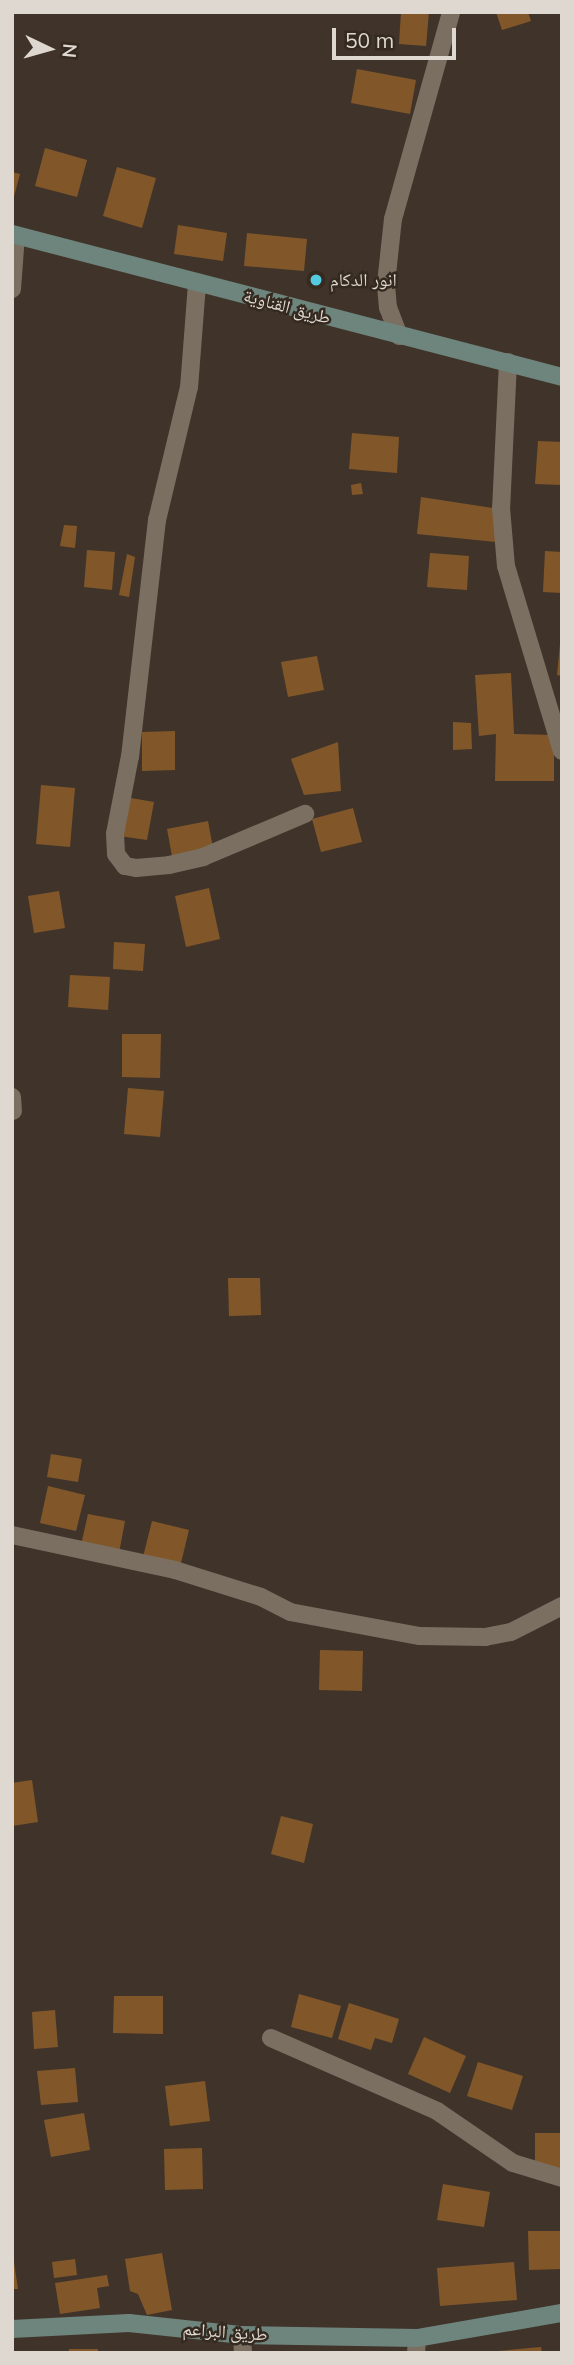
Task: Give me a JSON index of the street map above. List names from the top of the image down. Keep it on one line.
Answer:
{"streets":{"street":["طريق القناوية","طريق البراعم"]},"places":["انور الدكام"],"scale_bar":"50 m","north":"right"}
